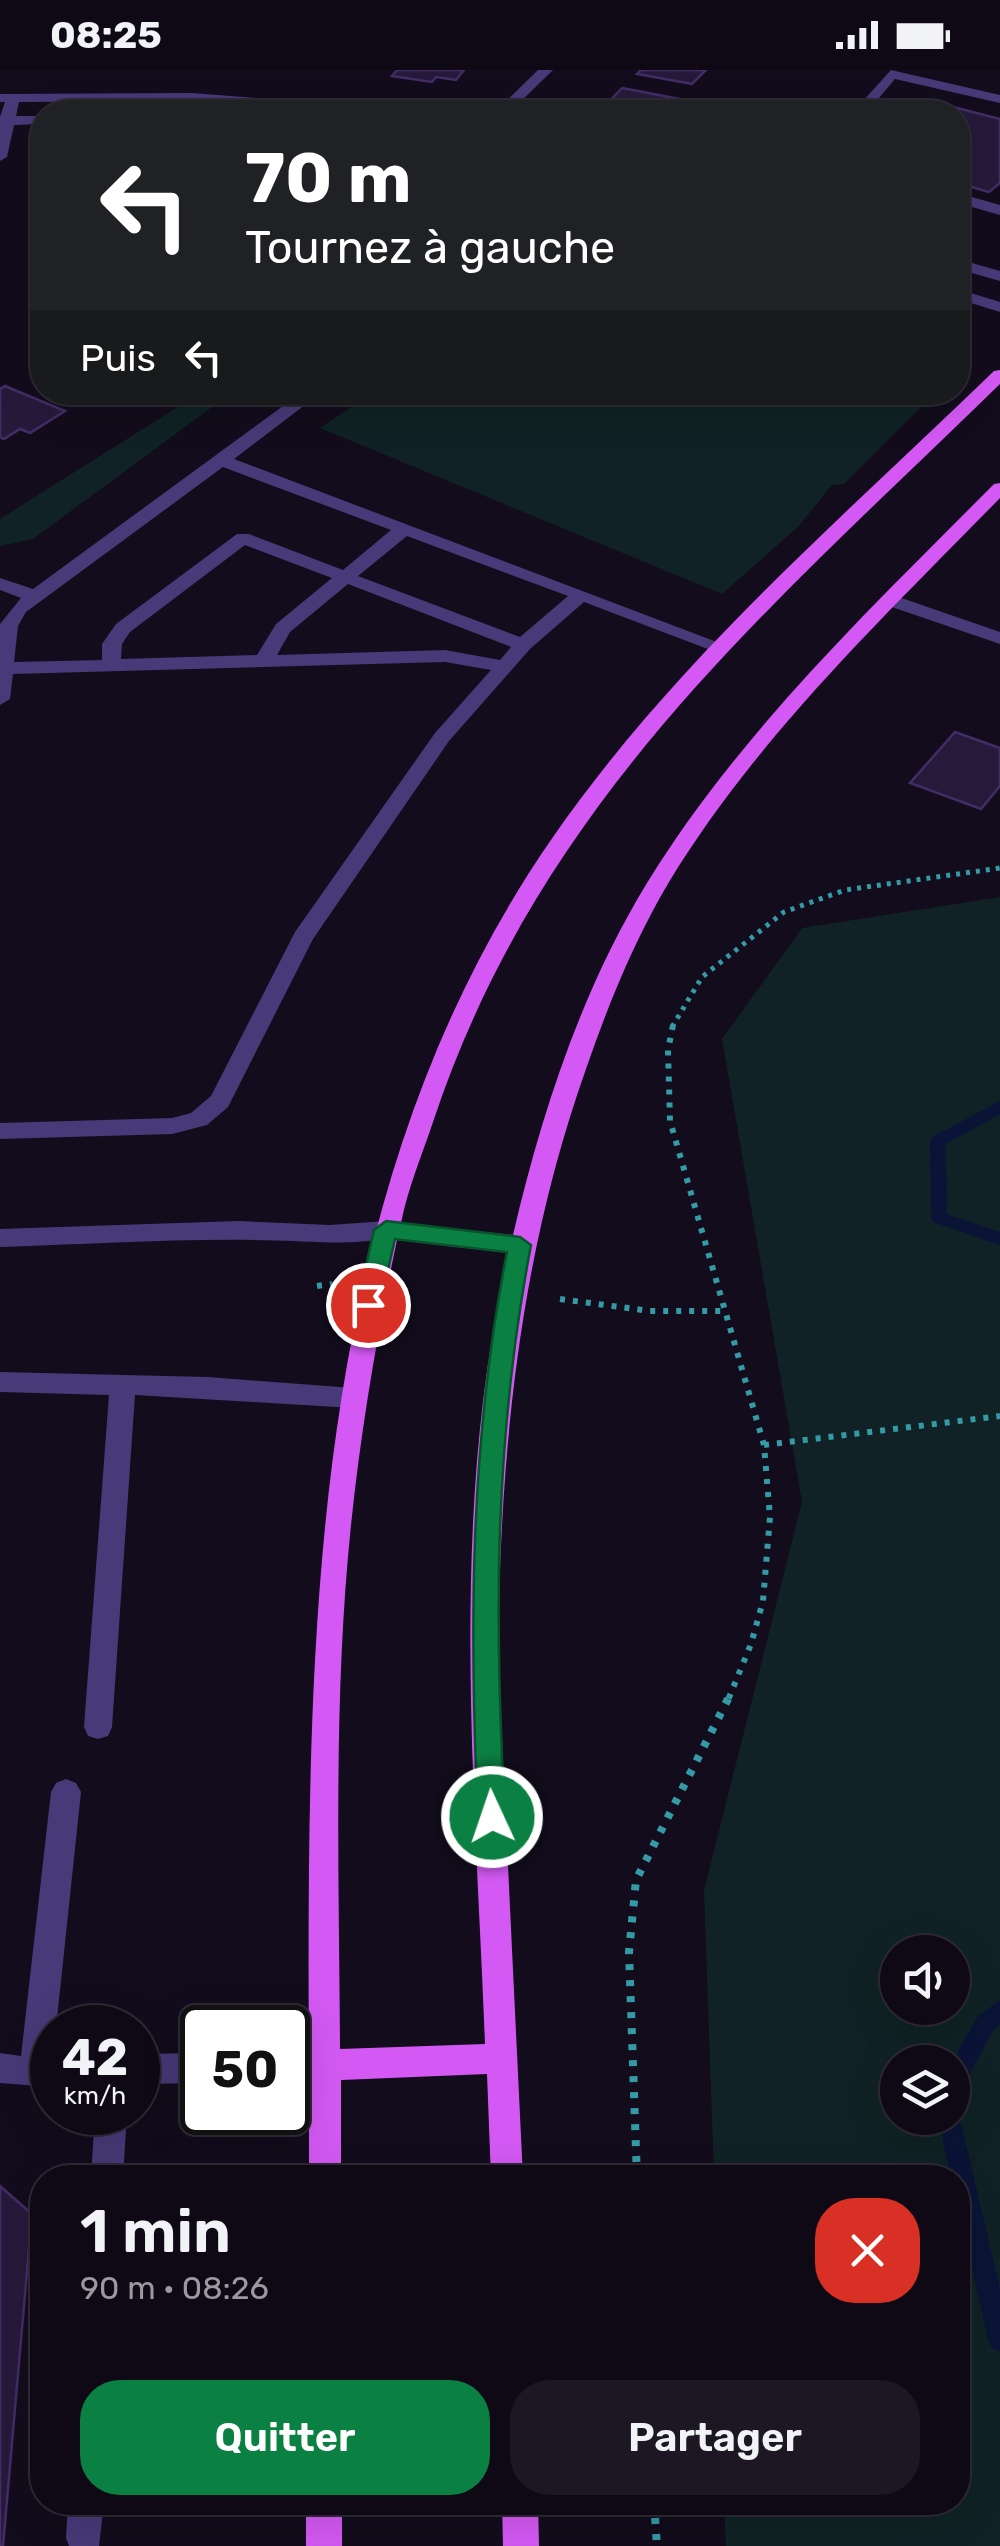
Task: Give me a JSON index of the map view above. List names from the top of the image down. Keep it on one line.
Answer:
{"page":{"status":"08:25","turn":["70 m","Tournez à gauche"],"then":"Puis","speed":"42 km/h","limit":"50","heading":["1 min","90 m · 08:26"],"buttons":["Quitter","Partager"]}}
